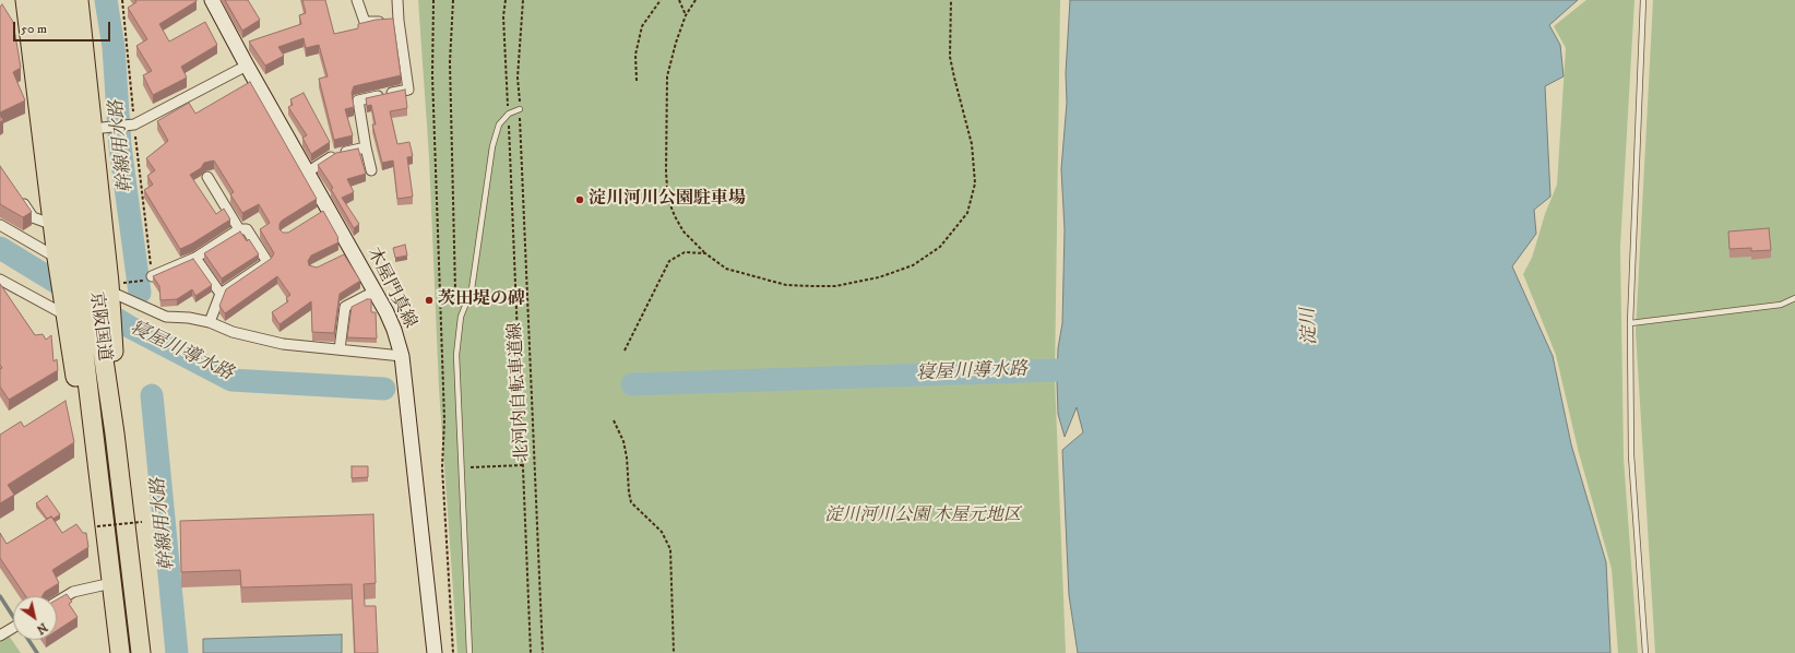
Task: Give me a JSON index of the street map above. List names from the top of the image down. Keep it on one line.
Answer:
{"streets":{"highway":["京阪国道"],"main road":["木屋門真線"],"path":["北河内自転車道線"]},"water":["幹線用水路","淀川","寝屋川導水路"],"parks":["淀川河川公園 木屋元地区"],"places":["淀川河川公園駐車場","茨田堤の碑"],"scale_bar":"50 m","north":"bottom right"}
